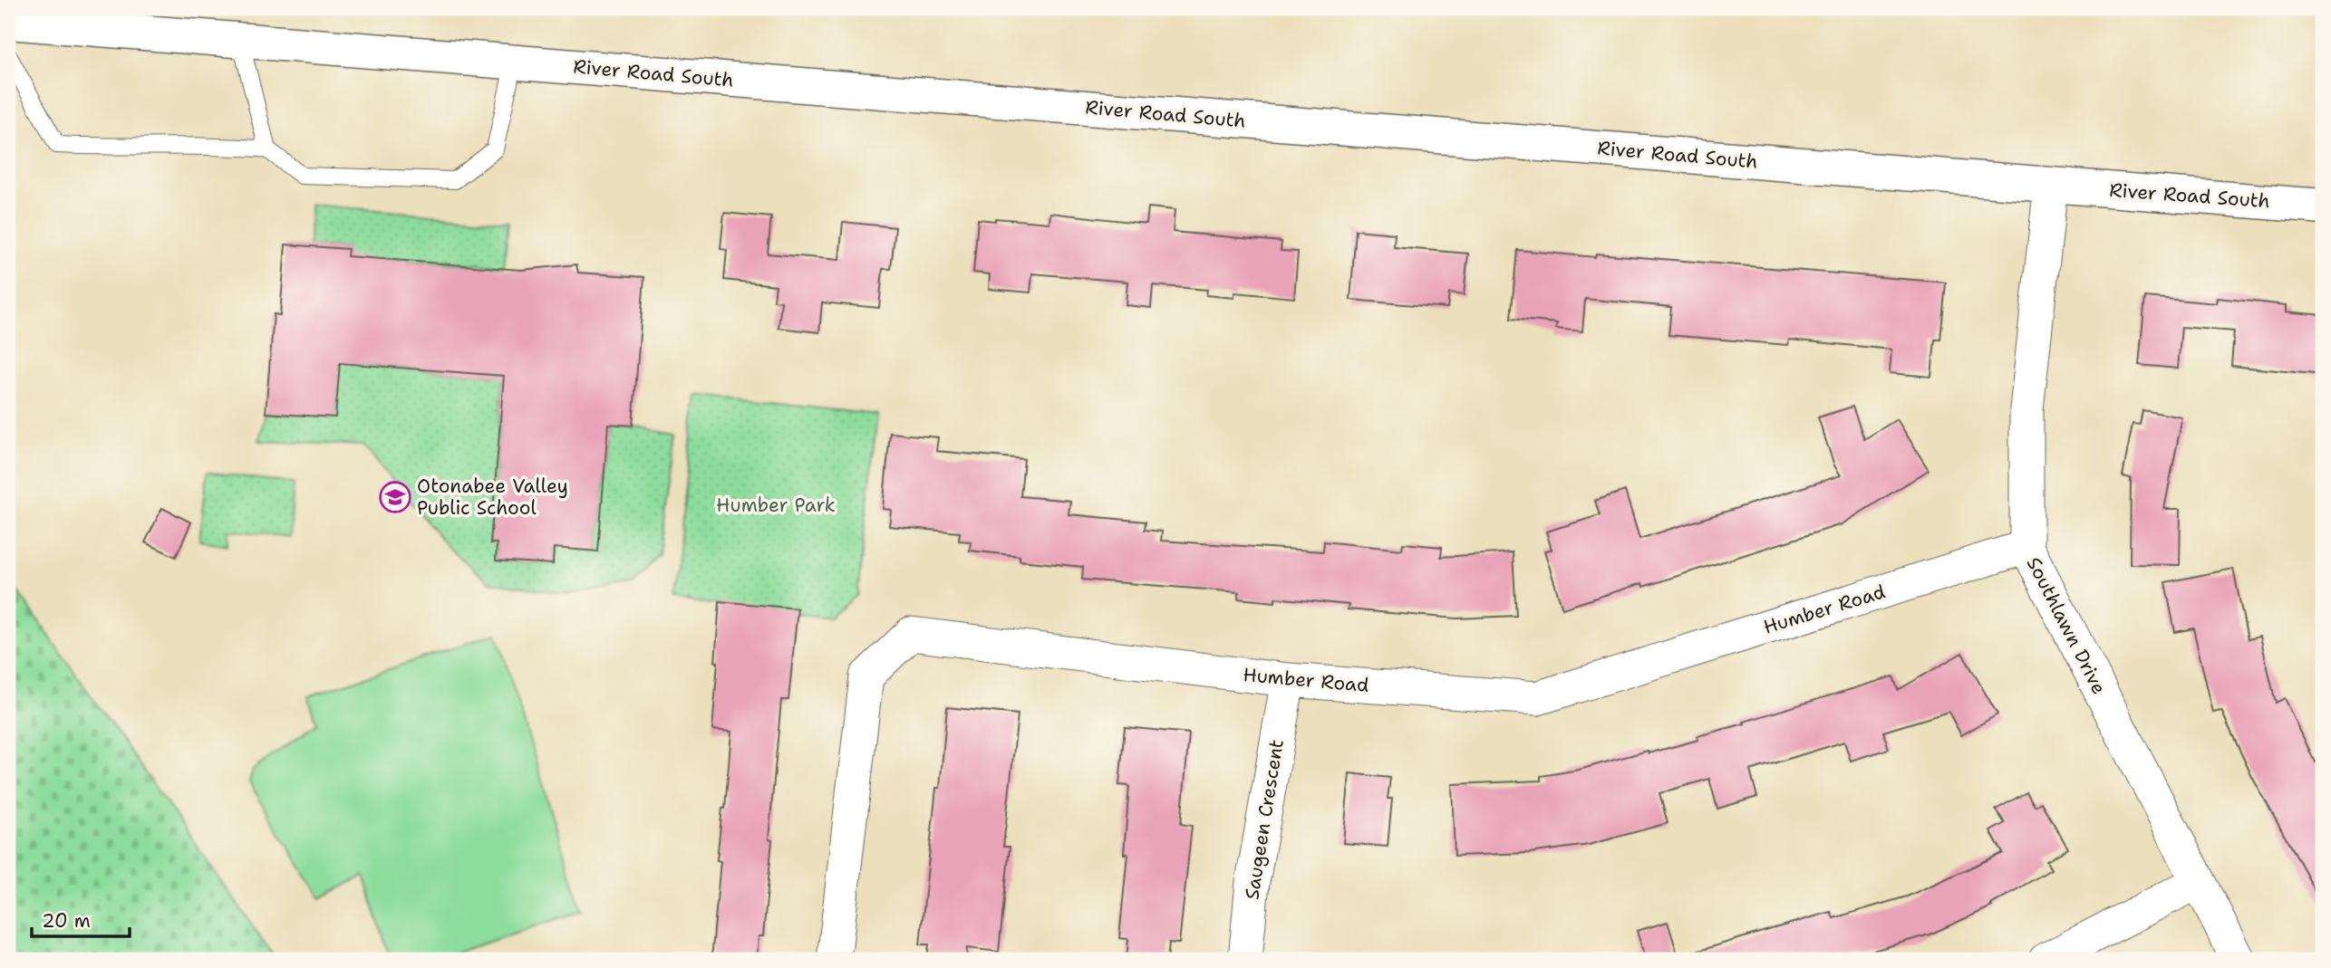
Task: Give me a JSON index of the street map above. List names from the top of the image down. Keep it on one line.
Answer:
{"streets":{"street":["River Road South","Humber Road","Southlawn Drive","Saugeen Crescent"]},"crossings":[["River Road South","Southlawn Drive"],["Humber Road","Southlawn Drive"],["Humber Road","Saugeen Crescent"]],"parks":["Humber Park"],"places":{"school or university":["Otonabee Valley Public School"]},"scale_bar":"20 m"}
